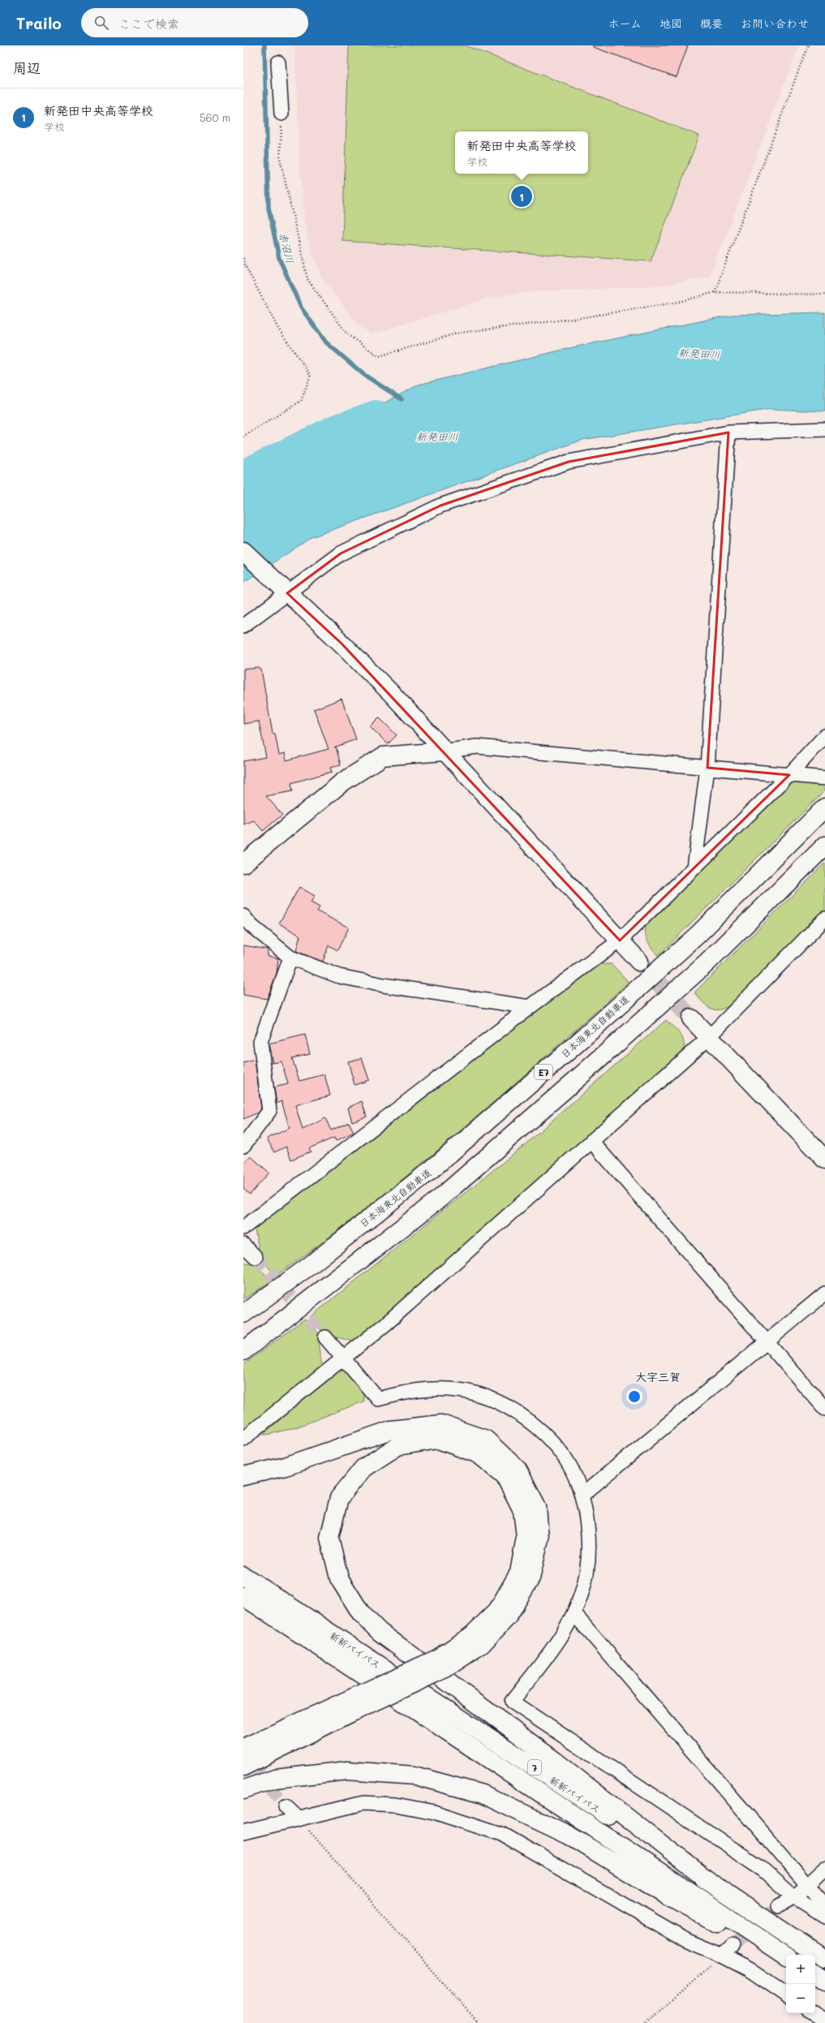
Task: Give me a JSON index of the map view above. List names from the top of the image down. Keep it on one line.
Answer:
{"streets":{"main road":["日本海東北自動車道","E7","新新バイパス","7"]},"districts":["大字三賀"],"water":["赤沼川","新発田川"],"page":{"header":"Trailo","search":"ここで検索","nav":["ホーム","地図","概要","お問い合わせ"],"heading":"周辺","list":[{"mark":"1","name":"新発田中央高等学校","note":"学校","value":"560 m"}],"popup":["新発田中央高等学校","学校"],"pins":"1","map_buttons":["+","−"]}}
